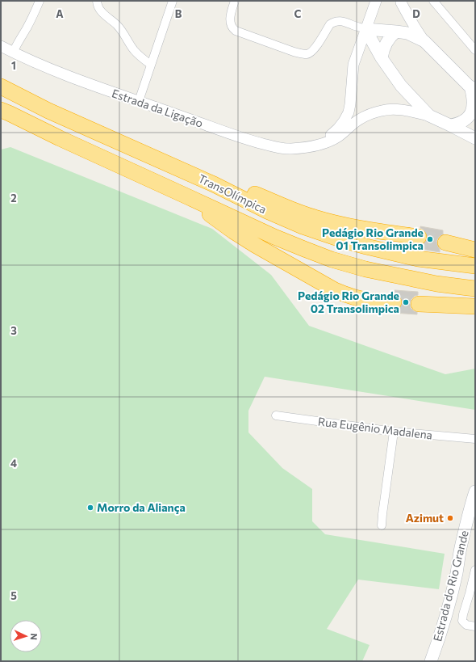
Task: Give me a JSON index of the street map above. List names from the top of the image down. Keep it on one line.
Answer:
{"streets":{"highway":["TransOlímpica"],"main road":["Estrada do Rio Grande"],"street":["Estrada da Ligação","Rua Eugênio Madalena"]},"places":["Pedágio Rio Grande 01 Transolimpica","Pedágio Rio Grande 02 Transolimpica","Morro da Aliança","Azimut"],"north":"right","grid":{"columns":["A","B","C","D"],"rows":["1","2","3","4","5"]}}
